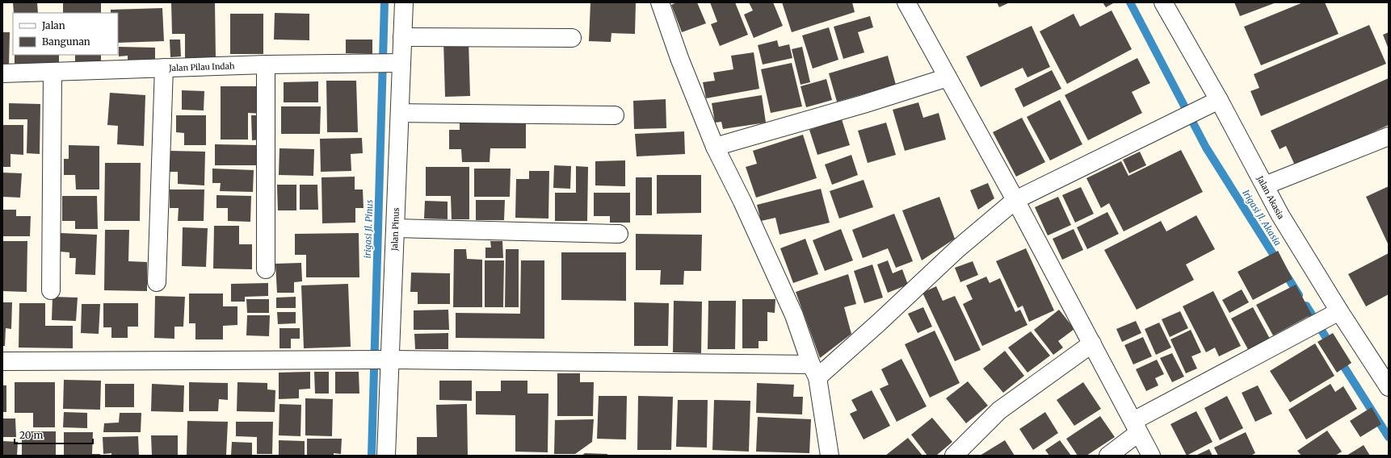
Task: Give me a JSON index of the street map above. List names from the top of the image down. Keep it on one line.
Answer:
{"streets":{"street":["Jalan Pilau Indah","Jalan Akasia","Jalan Pinus"]},"crossings":[["Jalan Pilau Indah","Jalan Pinus"]],"water":["Irigasi Jl. Akasia","irigasi Jl. Pinus"],"legend":["Jalan","Bangunan"],"scale_bar":"20 m"}
